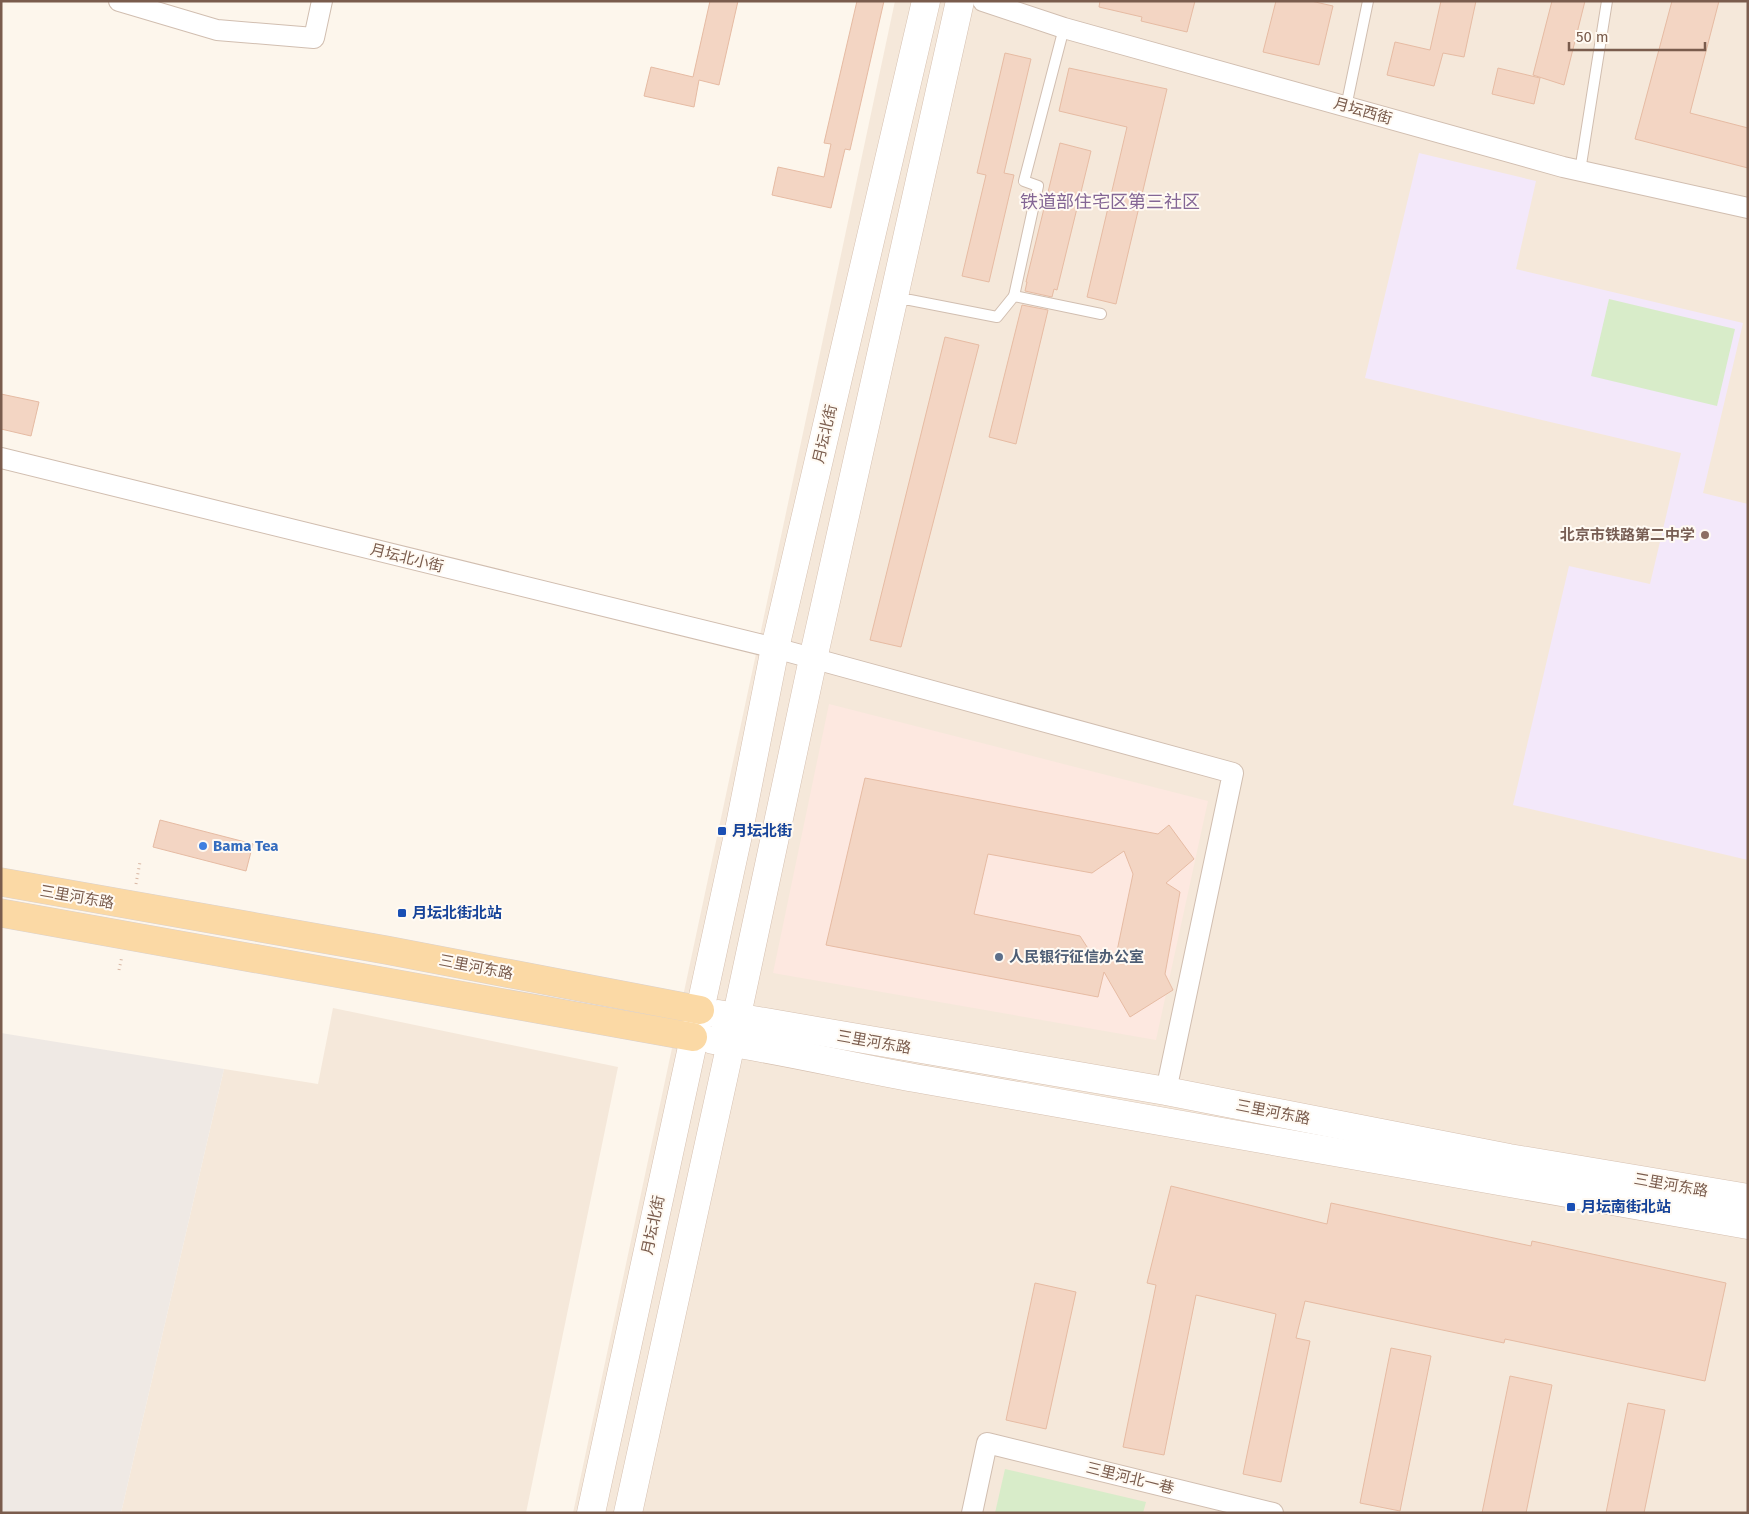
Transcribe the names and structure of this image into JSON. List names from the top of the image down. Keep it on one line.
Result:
{"streets":{"main road":["月坛北街","三里河东路"],"street":["月坛西街","月坛北小街","三里河北一巷"]},"crossings":[["月坛北街","月坛北小街"],["月坛北街","三里河东路"],["月坛北小街","三里河东路"]],"districts":["铁道部住宅区第三社区"],"places":{"other":["北京市铁路第二中学","Bama Tea","人民银行征信办公室"],"transit":["月坛北街","月坛北街北站","月坛南街北站"]},"scale_bar":"50 m"}
